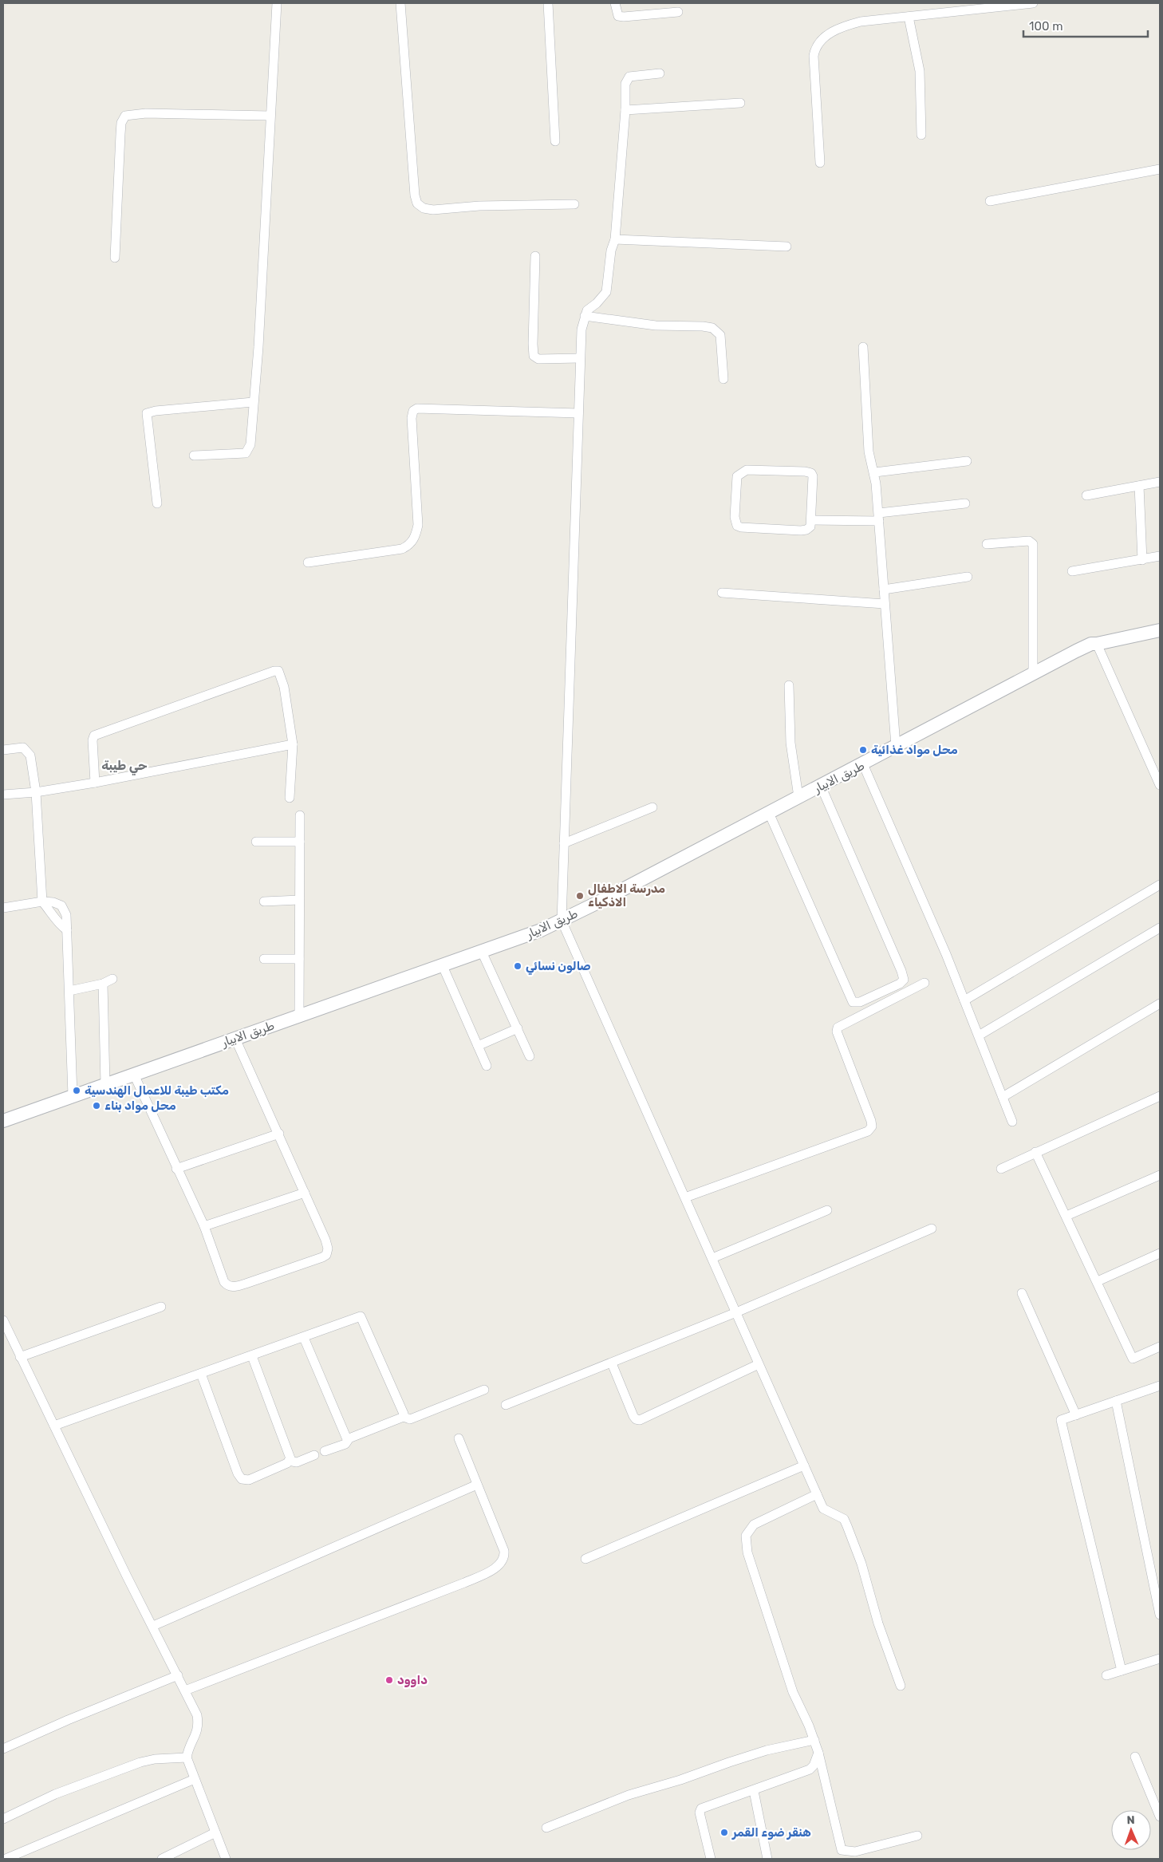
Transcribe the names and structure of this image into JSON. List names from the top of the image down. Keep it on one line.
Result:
{"streets":{"main road":["طريق الابيار"]},"districts":["حي طيبة"],"places":["محل مواد غذائية","مدرسة الاطفال الاذكياء","صالون نسائي","مكتب طيبة للاعمال الهندسية","محل مواد بناء","داوود","هنقر ضوء القمر"],"scale_bar":"100 m","north":"top"}
